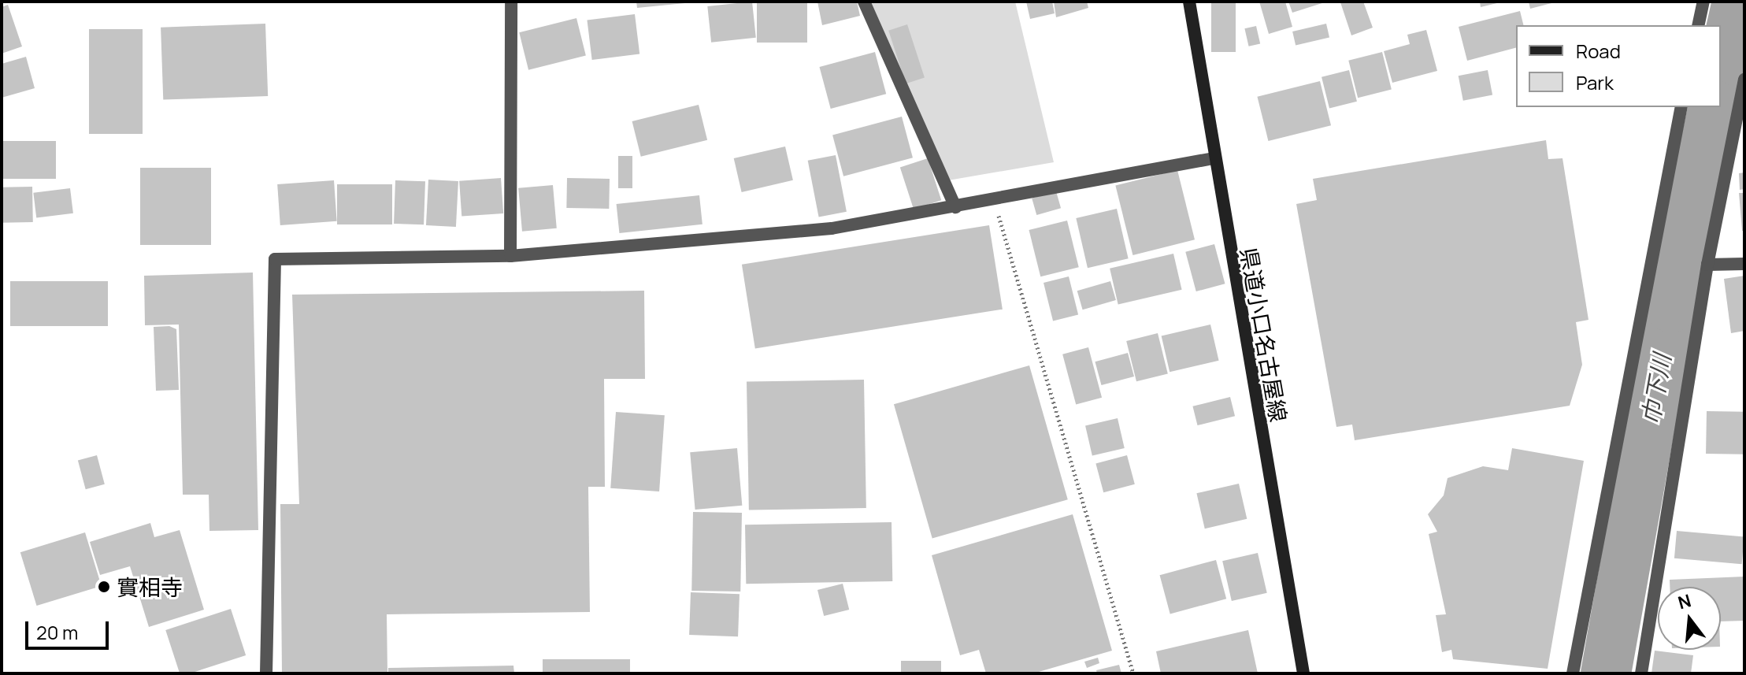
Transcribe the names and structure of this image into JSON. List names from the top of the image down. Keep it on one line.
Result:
{"streets":{"main road":["県道小口名古屋線"]},"water":["巾下川"],"places":["實相寺"],"legend":["Road","Park"],"scale_bar":"20 m","north":"top"}
